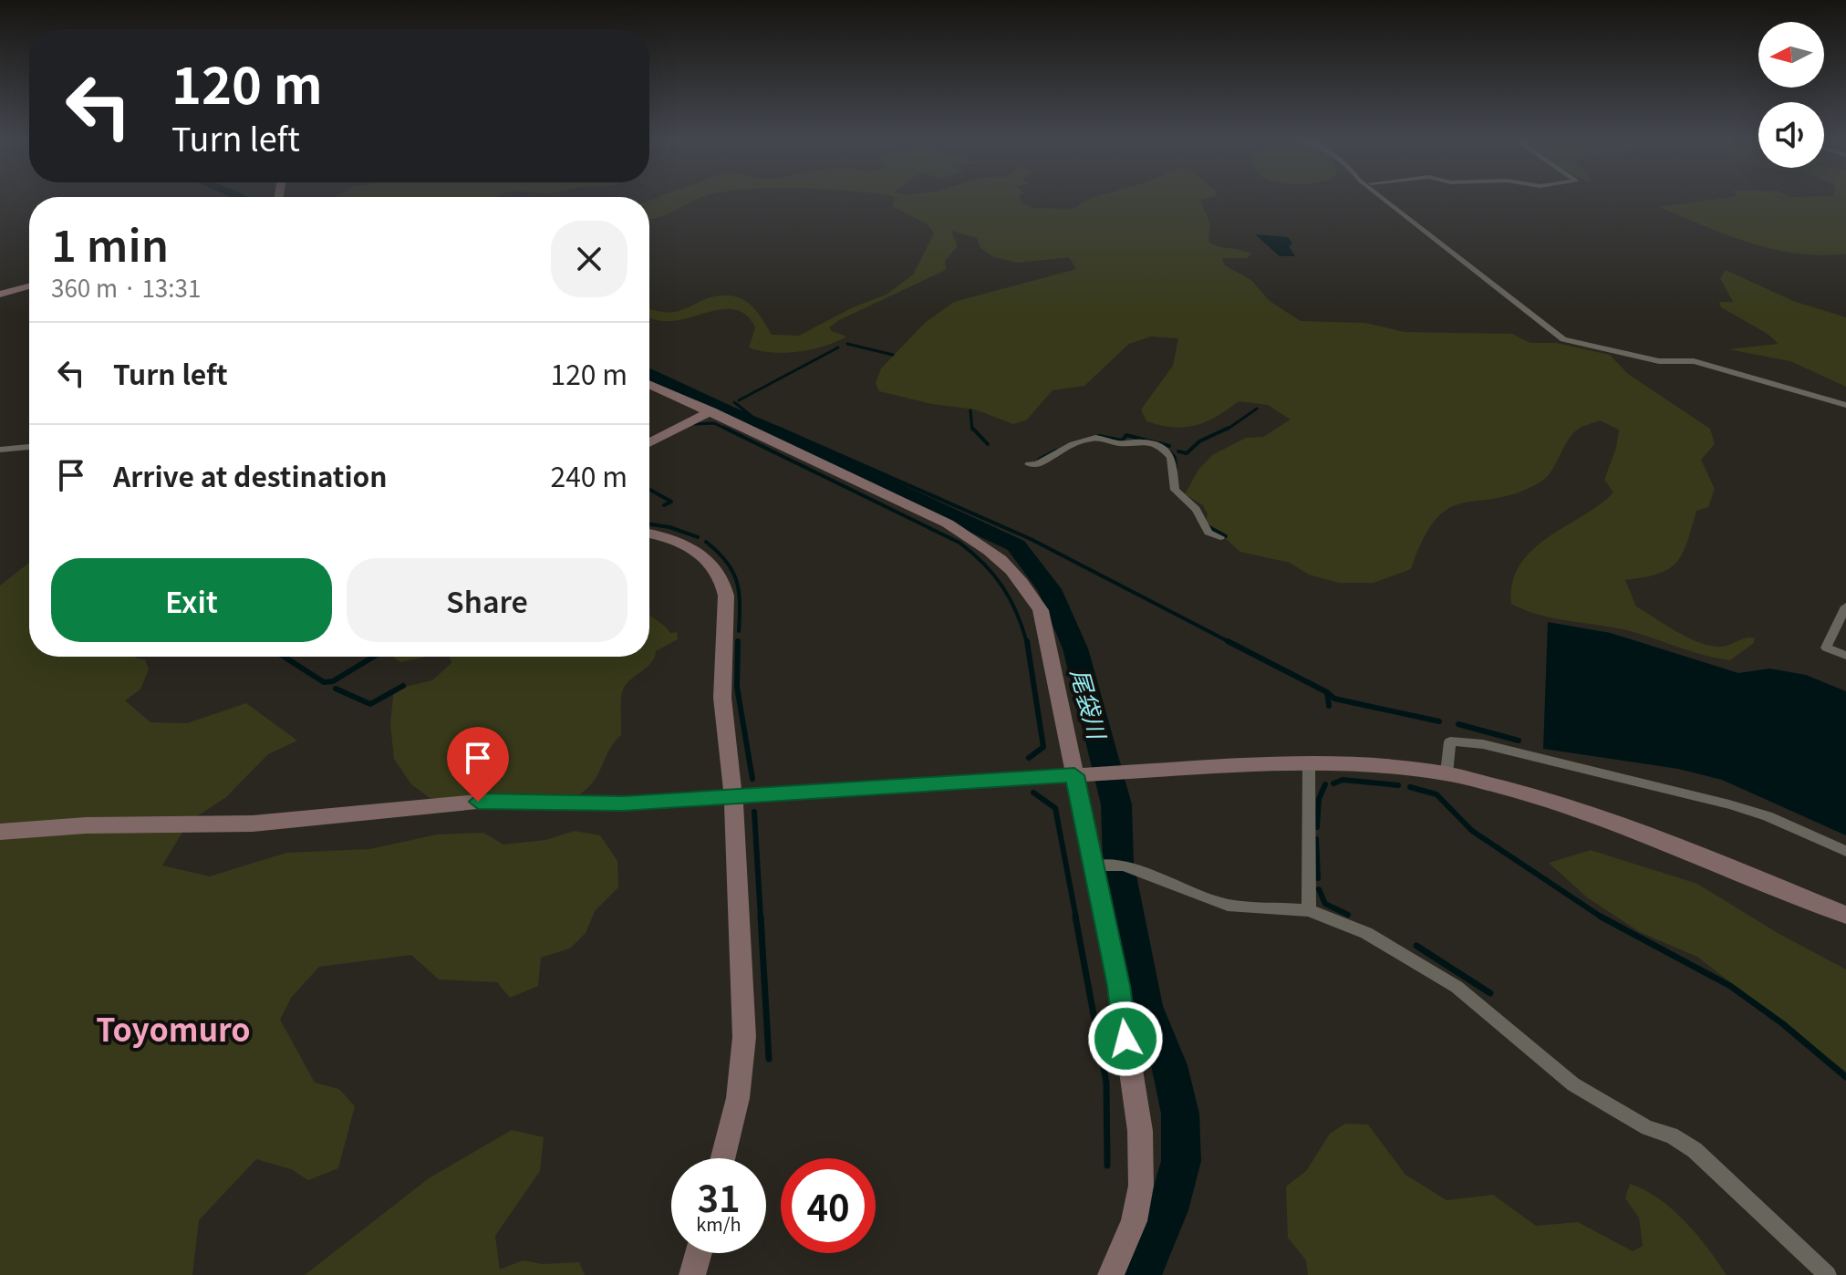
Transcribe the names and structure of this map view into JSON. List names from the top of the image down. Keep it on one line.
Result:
{"districts":["Toyomuro"],"water":["尾袋川"],"north":"left","page":{"turn":["120 m","Turn left"],"heading":["1 min","360 m · 13:31"],"list":[{"name":"Turn left","value":"120 m"},{"name":"Arrive at destination","value":"240 m"}],"buttons":["Exit","Share"],"speed":"31 km/h","limit":"40"}}
